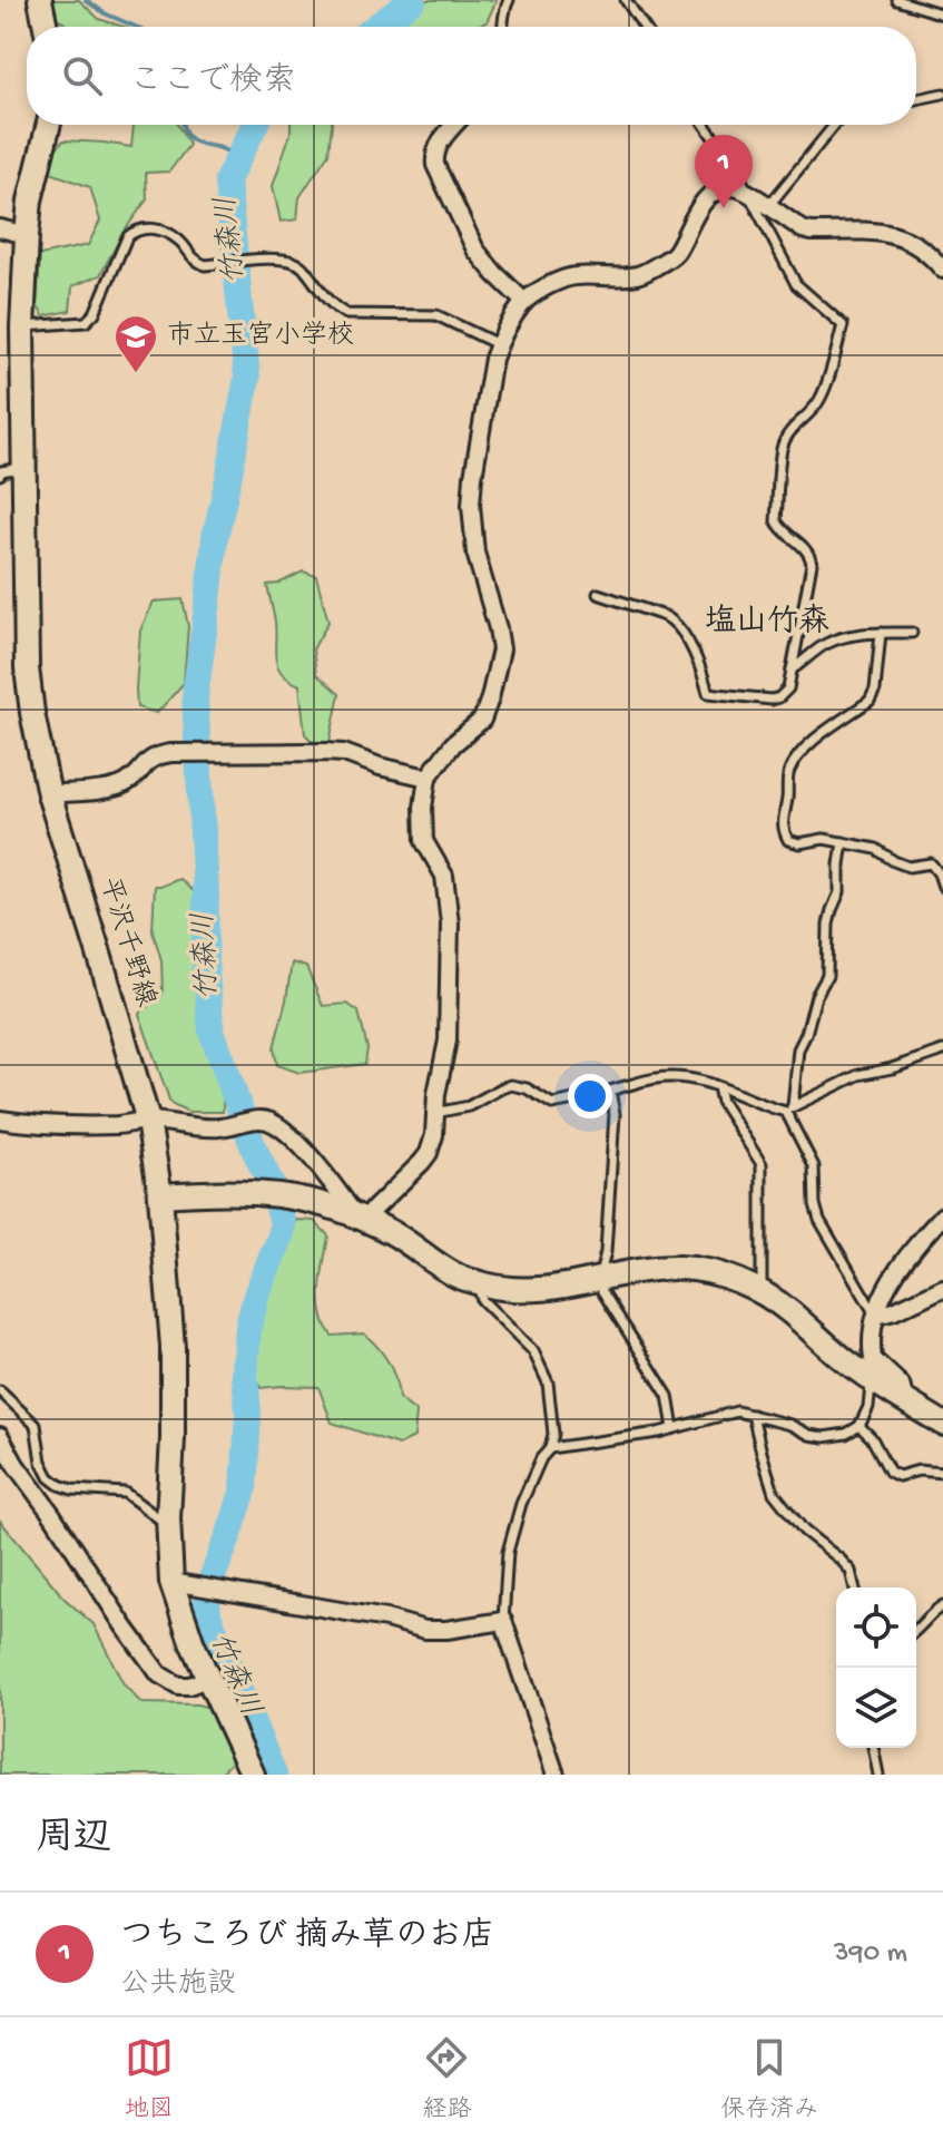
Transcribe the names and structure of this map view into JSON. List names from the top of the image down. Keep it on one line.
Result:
{"streets":{"main road":["平沢千野線"]},"districts":["塩山竹森"],"water":["竹森川"],"places":{"school or university":["市立玉宮小学校"]},"page":{"search":"ここで検索","pins":"1","heading":"周辺","list":[{"mark":"1","name":"つちころび 摘み草のお店","note":"公共施設","value":"390 m"}],"nav":["地図","経路","保存済み"]}}
